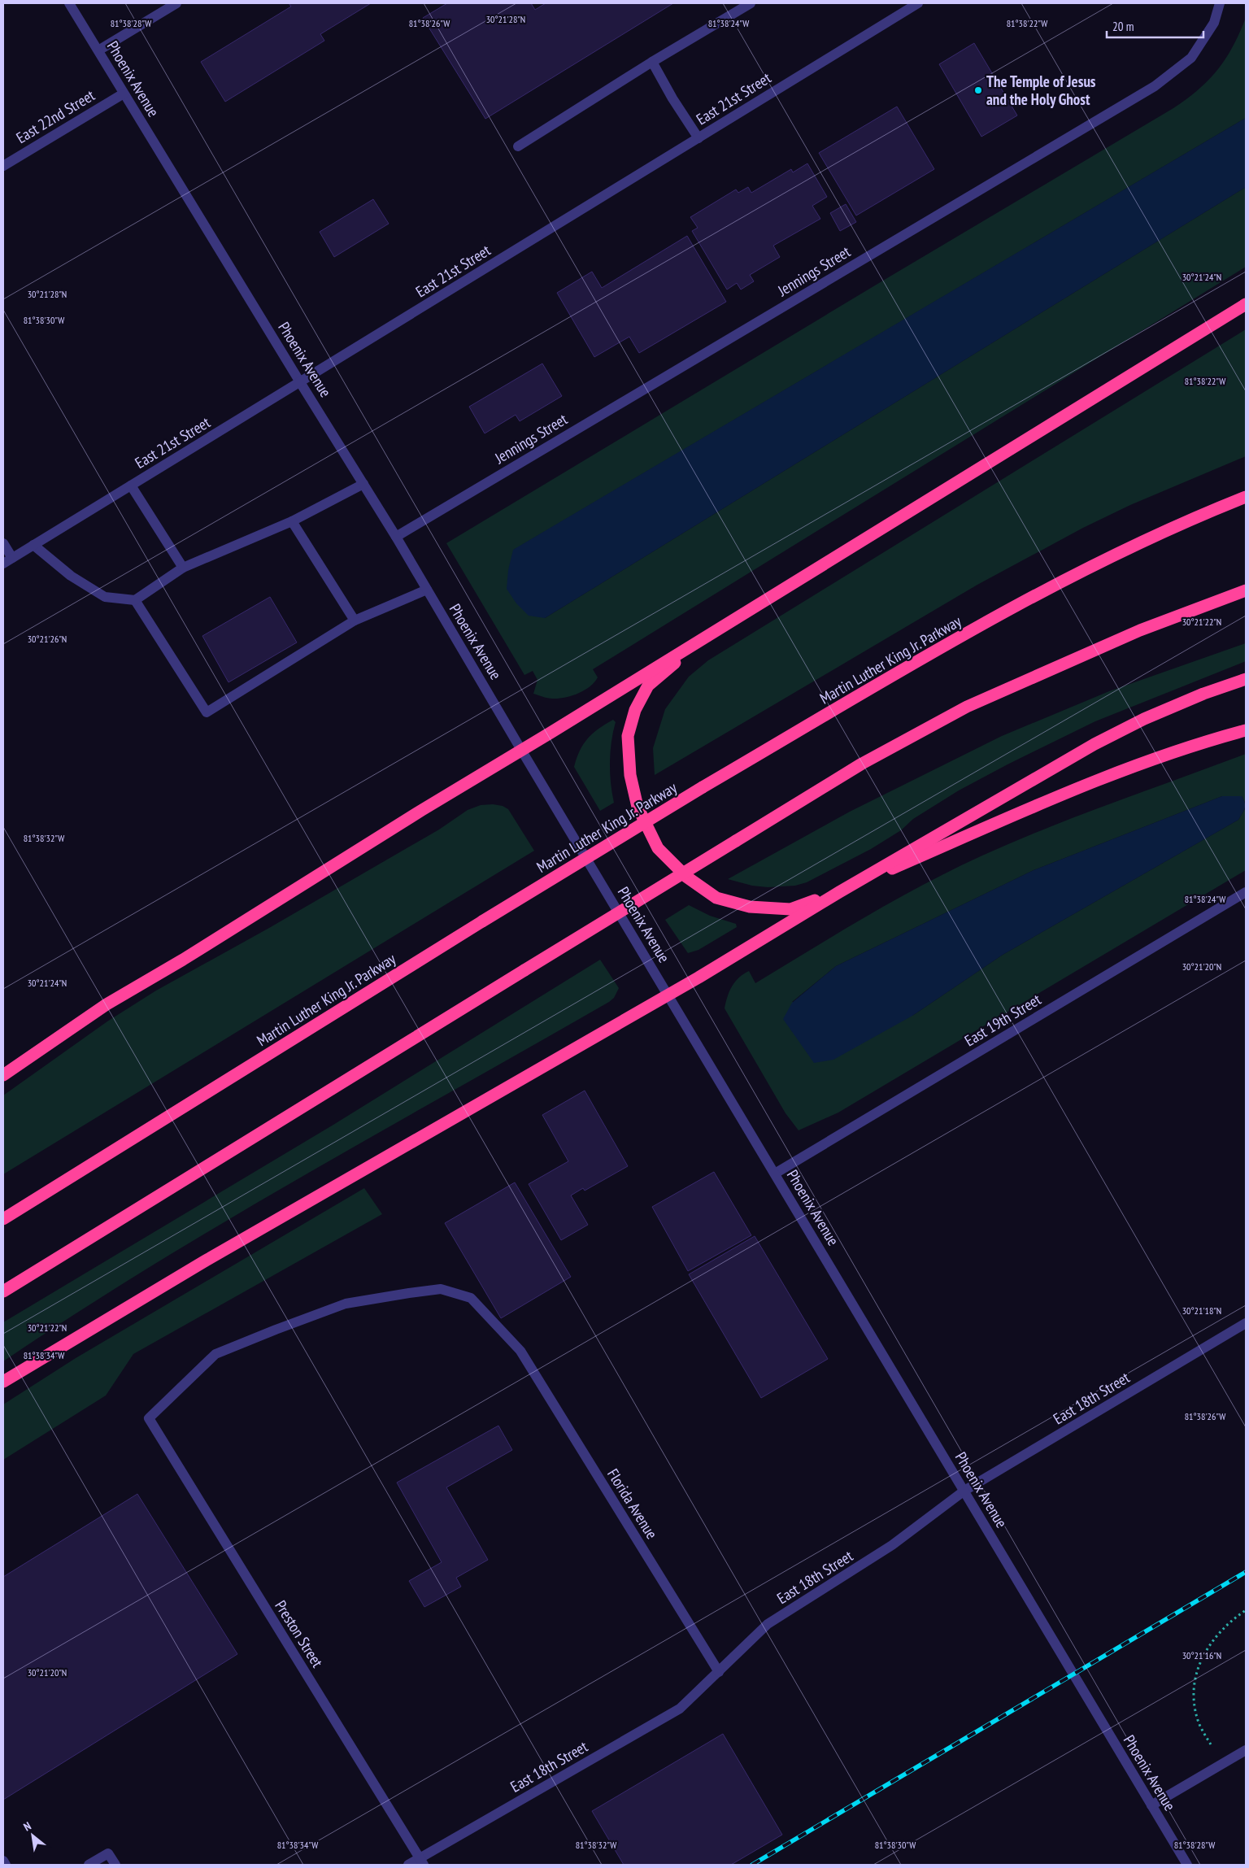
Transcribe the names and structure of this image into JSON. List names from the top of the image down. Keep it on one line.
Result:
{"streets":{"highway":["Martin Luther King Jr. Parkway"],"street":["Phoenix Avenue","East 21st Street","East 22nd Street","Jennings Street","East 19th Street","East 18th Street","Florida Avenue","Preston Street"]},"crossings":[["Phoenix Avenue","East 21st Street"],["Phoenix Avenue","East 22nd Street"],["Phoenix Avenue","Jennings Street"],["Phoenix Avenue","East 19th Street"],["Phoenix Avenue","East 18th Street"],["East 18th Street","Florida Avenue"],["East 18th Street","Preston Street"],["Florida Avenue","Preston Street"]],"places":["The Temple of Jesus and the Holy Ghost"],"scale_bar":"20 m","north":"top left","coordinates":["30°21'28\"N","81°38'28\"W","81°38'26\"W","81°38'24\"W","81°38'22\"W","30°21'24\"N","81°38'30\"W","30°21'22\"N","30°21'26\"N","81°38'32\"W","30°21'20\"N","30°21'18\"N","81°38'34\"W","30°21'16\"N"]}
